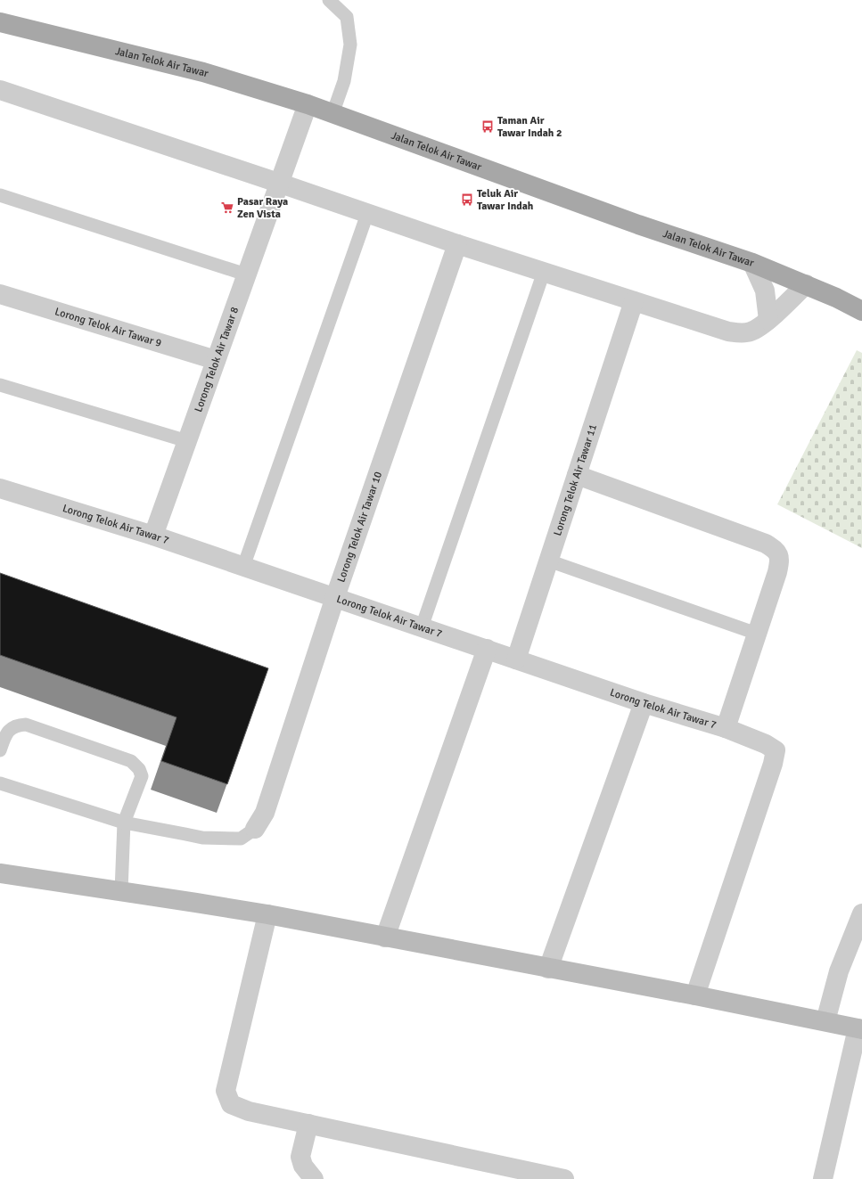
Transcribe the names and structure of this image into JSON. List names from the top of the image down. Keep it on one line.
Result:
{"streets":{"main road":["Jalan Telok Air Tawar"],"street":["Lorong Telok Air Tawar 9","Lorong Telok Air Tawar 8","Lorong Telok Air Tawar 11","Lorong Telok Air Tawar 7","Lorong Telok Air Tawar 10"]},"crossings":[["Jalan Telok Air Tawar","Lorong Telok Air Tawar 8"],["Lorong Telok Air Tawar 9","Lorong Telok Air Tawar 8"],["Lorong Telok Air Tawar 8","Lorong Telok Air Tawar 7"],["Lorong Telok Air Tawar 11","Lorong Telok Air Tawar 7"],["Lorong Telok Air Tawar 7","Lorong Telok Air Tawar 10"]],"places":{"bus stop":["Taman Air Tawar Indah 2","Teluk Air Tawar Indah"],"supermarket":["Pasar Raya Zen Vista"]}}
